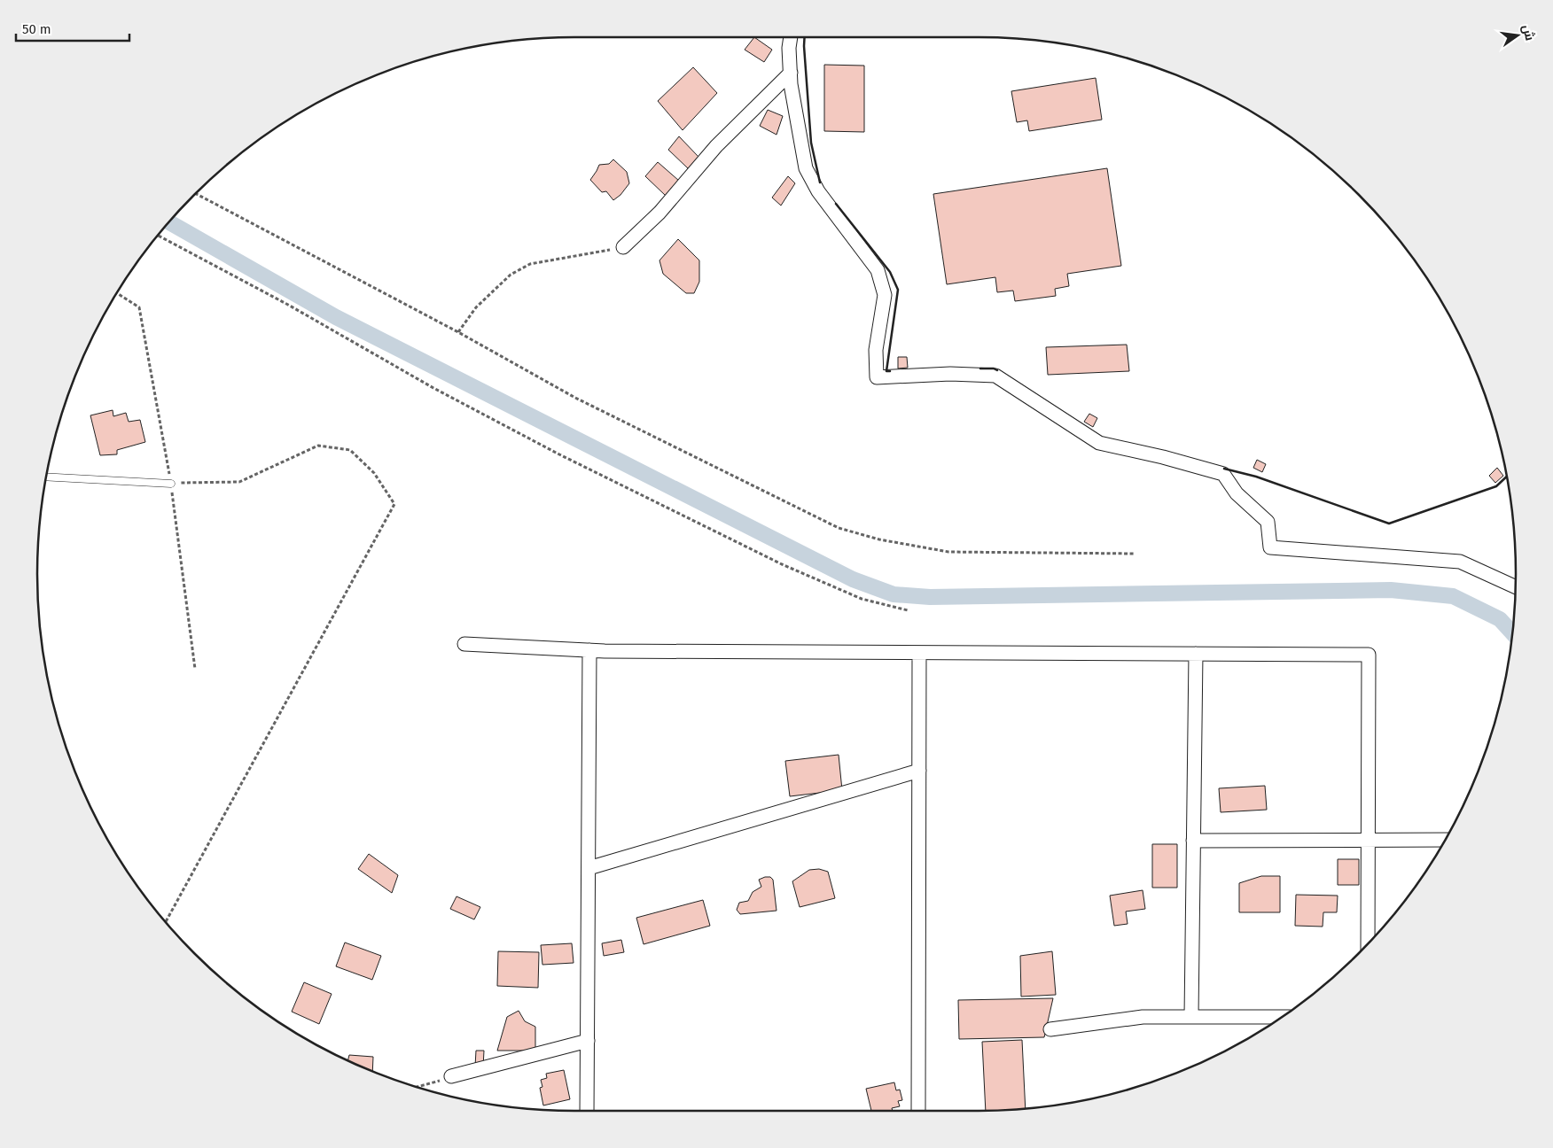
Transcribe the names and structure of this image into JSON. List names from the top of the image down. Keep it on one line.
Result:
{"scale_bar":"50 m","north":"right"}
